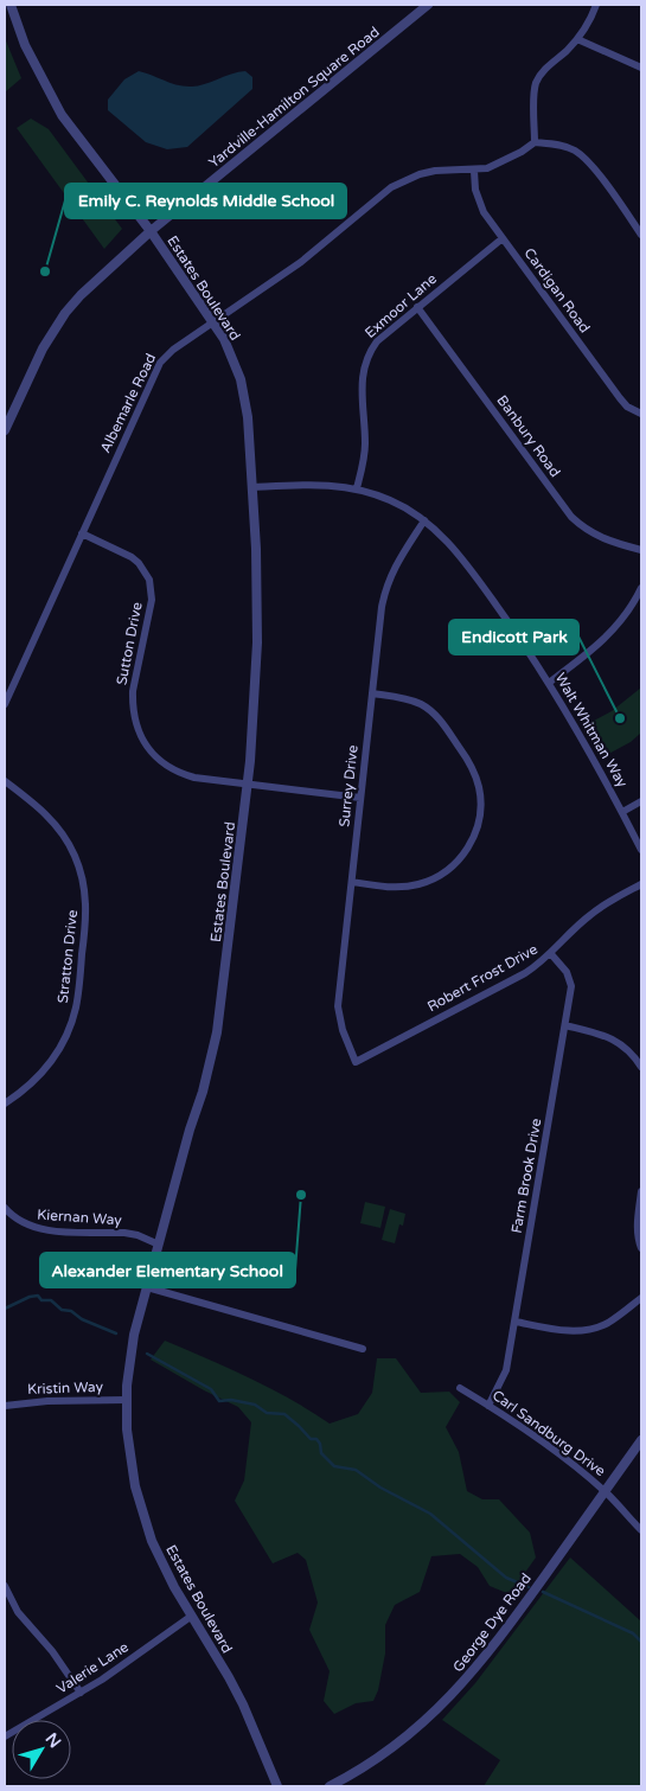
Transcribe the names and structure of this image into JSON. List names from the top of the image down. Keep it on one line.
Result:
{"streets":{"street":["Yardville-Hamilton Square Road","Estates Boulevard","Cardigan Road","Exmoor Lane","Albemarle Road","Banbury Road","Sutton Drive","Walt Whitman Way","Surrey Drive","Stratton Drive","Robert Frost Drive","Farm Brook Drive","Kiernan Way","Kristin Way","Carl Sandburg Drive","George Dye Road","Valerie Lane"]},"crossings":[["Yardville-Hamilton Square Road","Estates Boulevard"],["Estates Boulevard","Albemarle Road"],["Estates Boulevard","Sutton Drive"],["Estates Boulevard","Walt Whitman Way"],["Estates Boulevard","Kiernan Way"],["Estates Boulevard","Kristin Way"],["Estates Boulevard","Valerie Lane"],["Cardigan Road","Exmoor Lane"],["Cardigan Road","Albemarle Road"],["Exmoor Lane","Banbury Road"],["Exmoor Lane","Walt Whitman Way"],["Albemarle Road","Sutton Drive"],["Sutton Drive","Surrey Drive"],["Walt Whitman Way","Surrey Drive"],["Surrey Drive","Robert Frost Drive"],["Robert Frost Drive","Farm Brook Drive"],["Farm Brook Drive","Carl Sandburg Drive"],["Carl Sandburg Drive","George Dye Road"]],"places":["Emily C. Reynolds Middle School","Endicott Park","Alexander Elementary School"],"north":"top right"}
